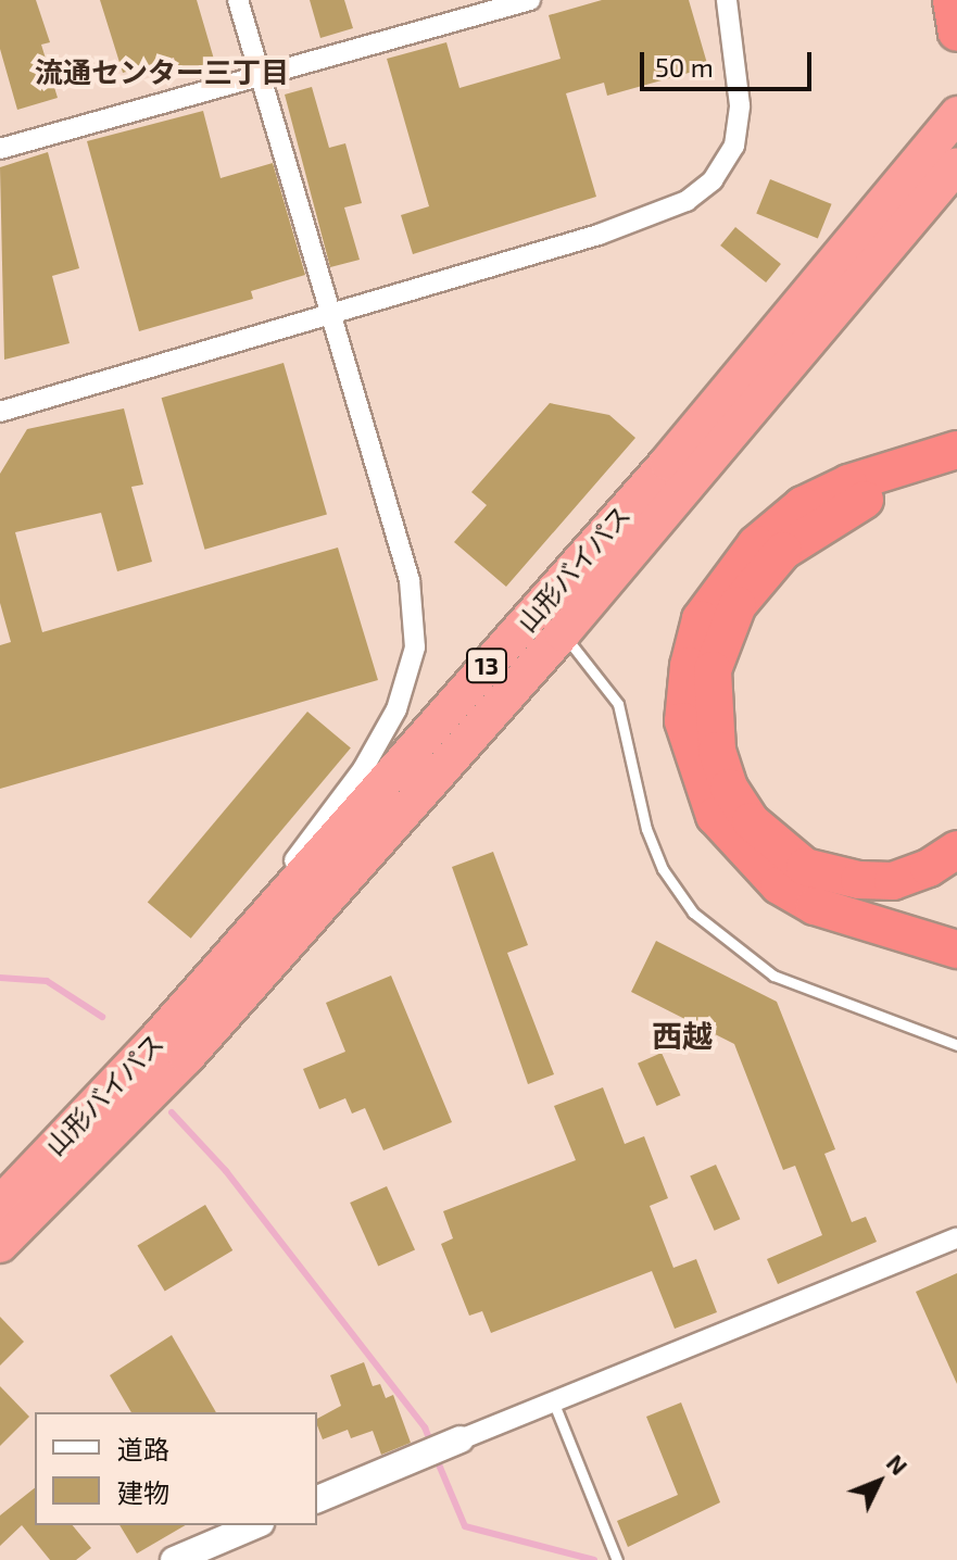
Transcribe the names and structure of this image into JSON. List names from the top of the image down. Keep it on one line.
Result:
{"streets":{"highway":["山形バイパス","13"]},"districts":["流通センター三丁目","西越"],"legend":["道路","建物"],"scale_bar":"50 m","north":"top right"}
